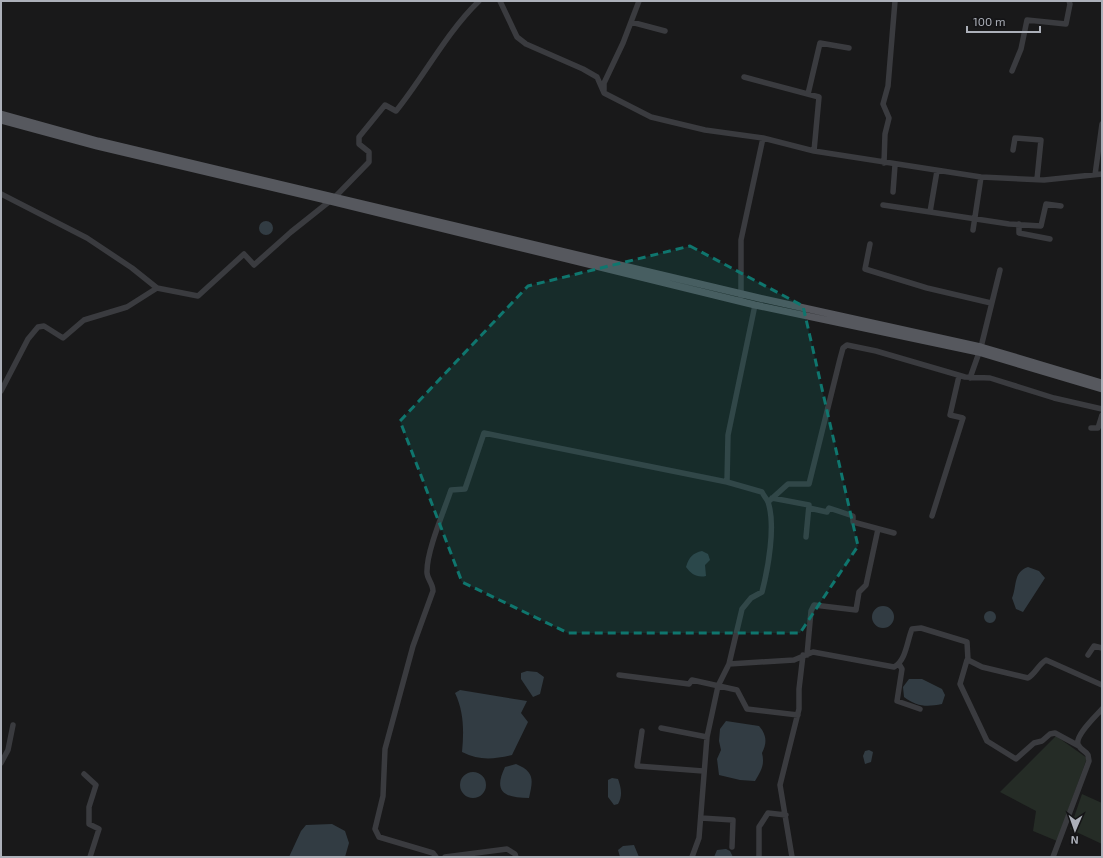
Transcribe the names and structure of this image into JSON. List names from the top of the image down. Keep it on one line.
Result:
{"scale_bar":"100 m","north":"bottom"}
